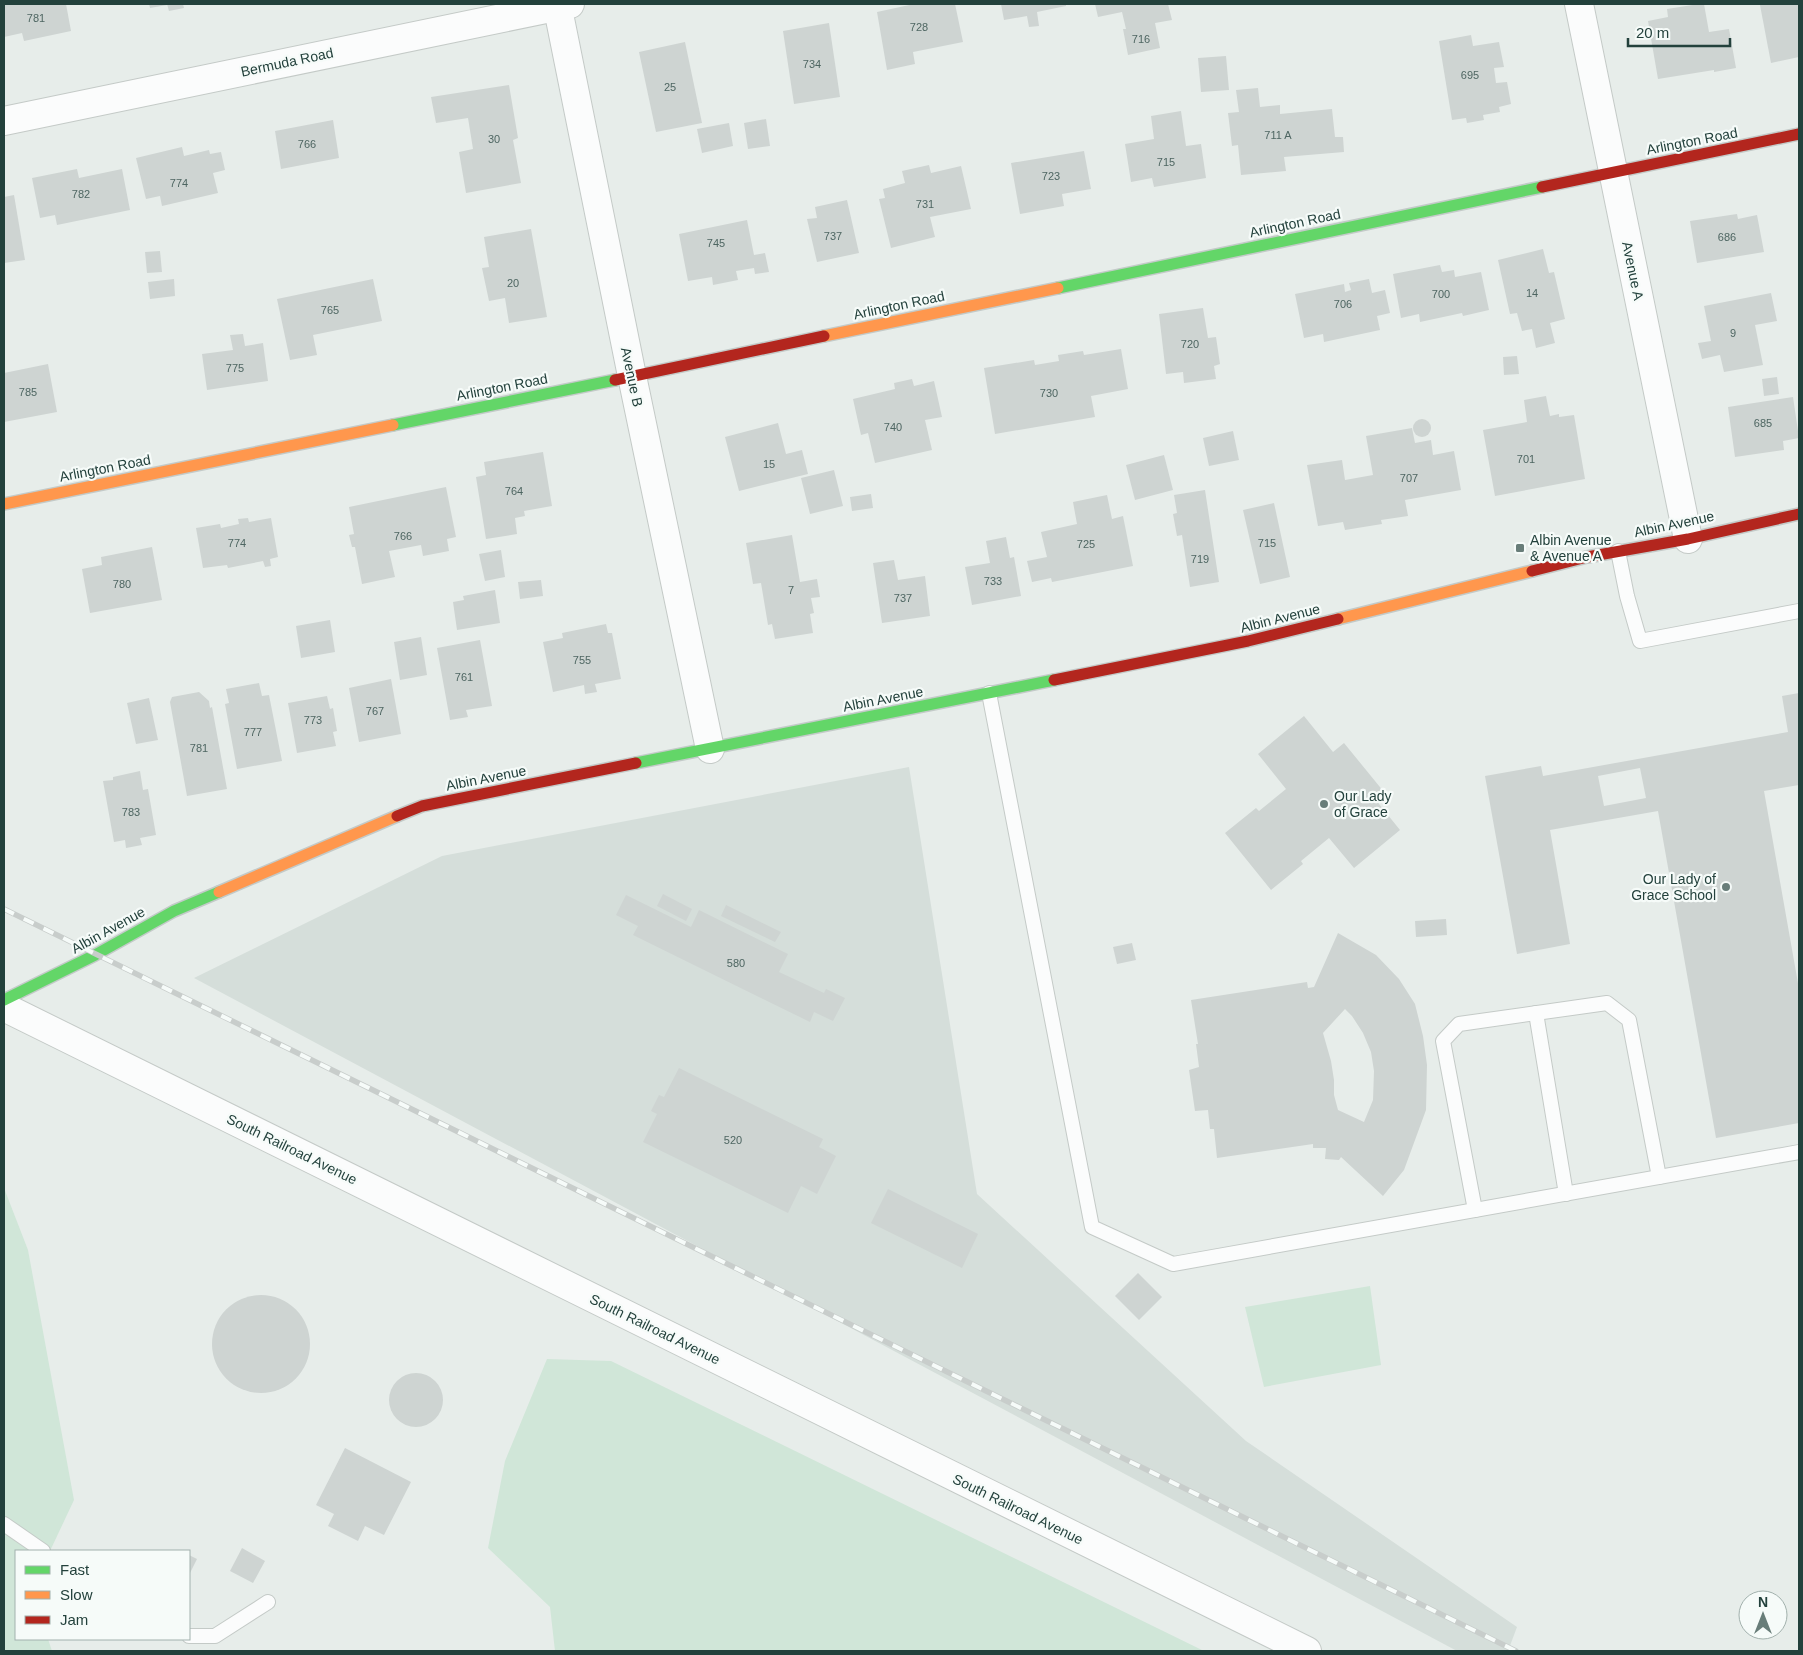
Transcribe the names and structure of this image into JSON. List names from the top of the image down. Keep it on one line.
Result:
{"streets":{"street":["Bermuda Road","Arlington Road","Avenue A","Avenue B","Albin Avenue","South Railroad Avenue"]},"crossings":[["Bermuda Road","Avenue B"],["Arlington Road","Avenue A"],["Arlington Road","Avenue B"],["Avenue A","Albin Avenue"],["Avenue B","Albin Avenue"]],"places":{"transit":["Albin Avenue & Avenue A"],"other":["Our Lady of Grace","Our Lady of Grace School"]},"house_numbers":["781","728","716","734","695","25","711 A","30","766","715","723","774","782","731","737","686","745","20","14","700","706","765","9","720","775","785","730","685","740","701","15","707","764","766","774","715","725","719","733","780","7","737","755","761","767","773","777","781","783","580","520"],"legend":["Fast","Slow","Jam"],"scale_bar":"20 m","north":"top"}
